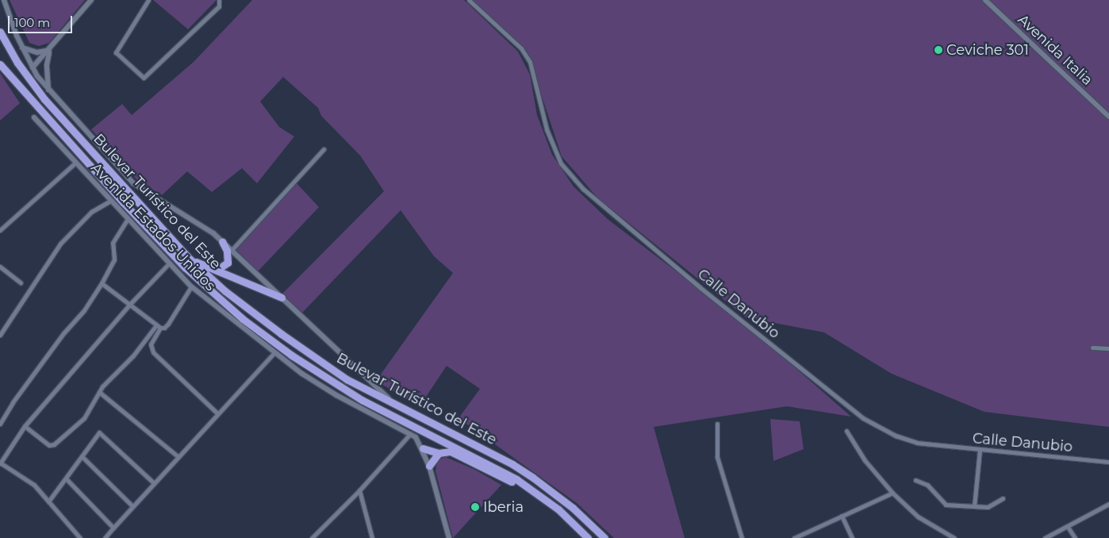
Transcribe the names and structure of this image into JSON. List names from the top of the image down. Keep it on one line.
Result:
{"streets":{"highway":["Bulevar Turístico del Este"],"street":["Avenida Italia","Avenida Estados Unidos","Calle Danubio"]},"crossings":[["Bulevar Turístico del Este","Avenida Estados Unidos"]],"places":["Ceviche 301","Iberia"],"scale_bar":"100 m"}
